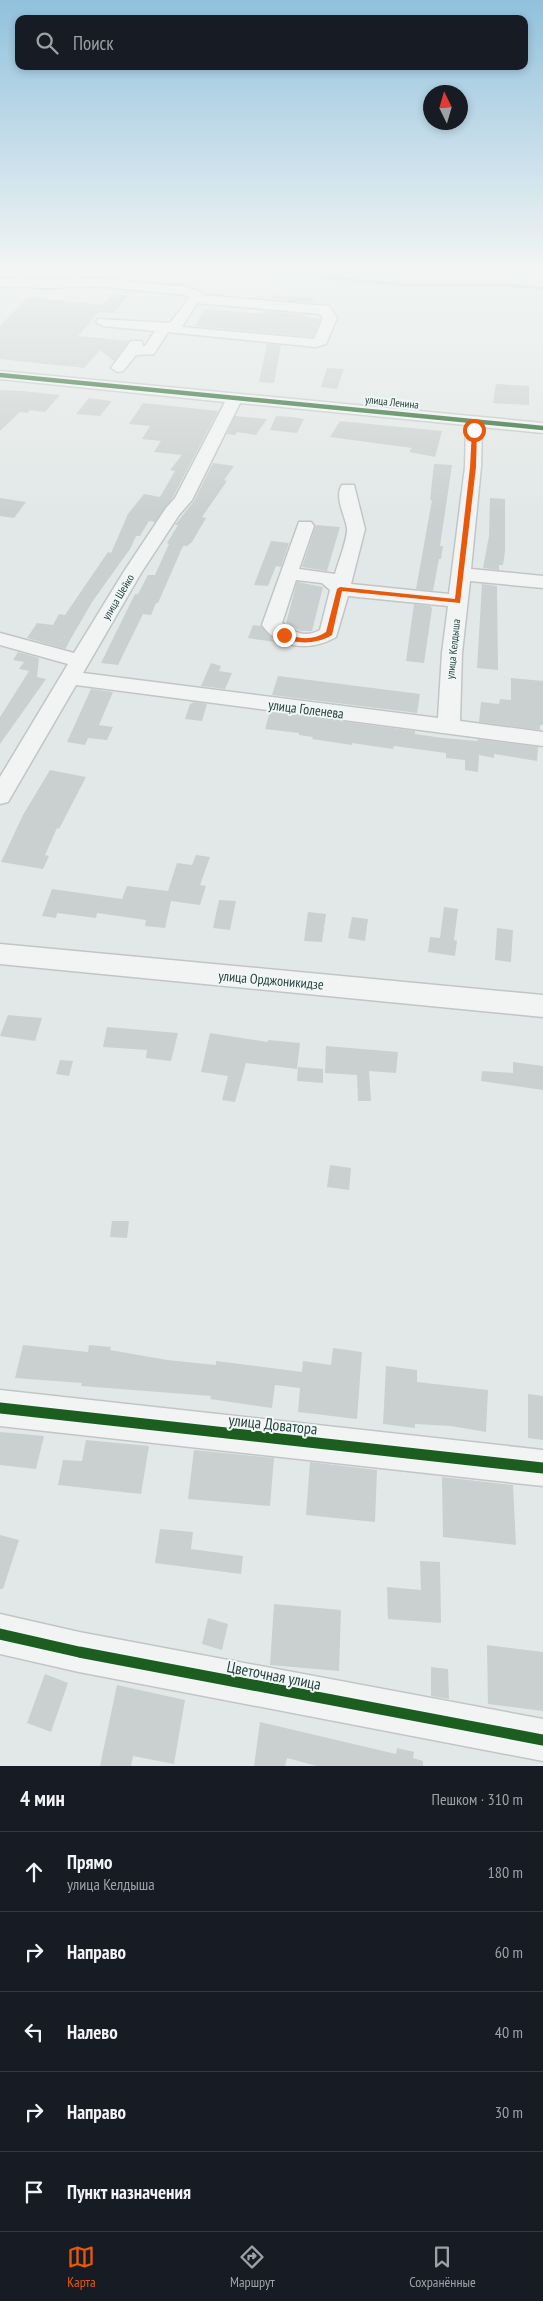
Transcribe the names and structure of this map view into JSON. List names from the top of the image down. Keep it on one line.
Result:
{"streets":{"street":["улица Ленина","улица Шейко","улица Келдыша","улица Голенева","улица Орджоникидзе","улица Доватора","Цветочная улица"]},"crossings":[["улица Ленина","улица Шейко"],["улица Ленина","улица Келдыша"],["улица Шейко","улица Голенева"],["улица Келдыша","улица Голенева"]],"north":"top","page":{"search":"Поиск","heading":["4 мин","Пешком · 310 m"],"list":[["Прямо","улица Келдыша","180 m"],["Направо","60 m"],["Налево","40 m"],["Направо","30 m"],"Пункт назначения"],"nav":["Карта","Маршрут","Сохранённые"]}}
